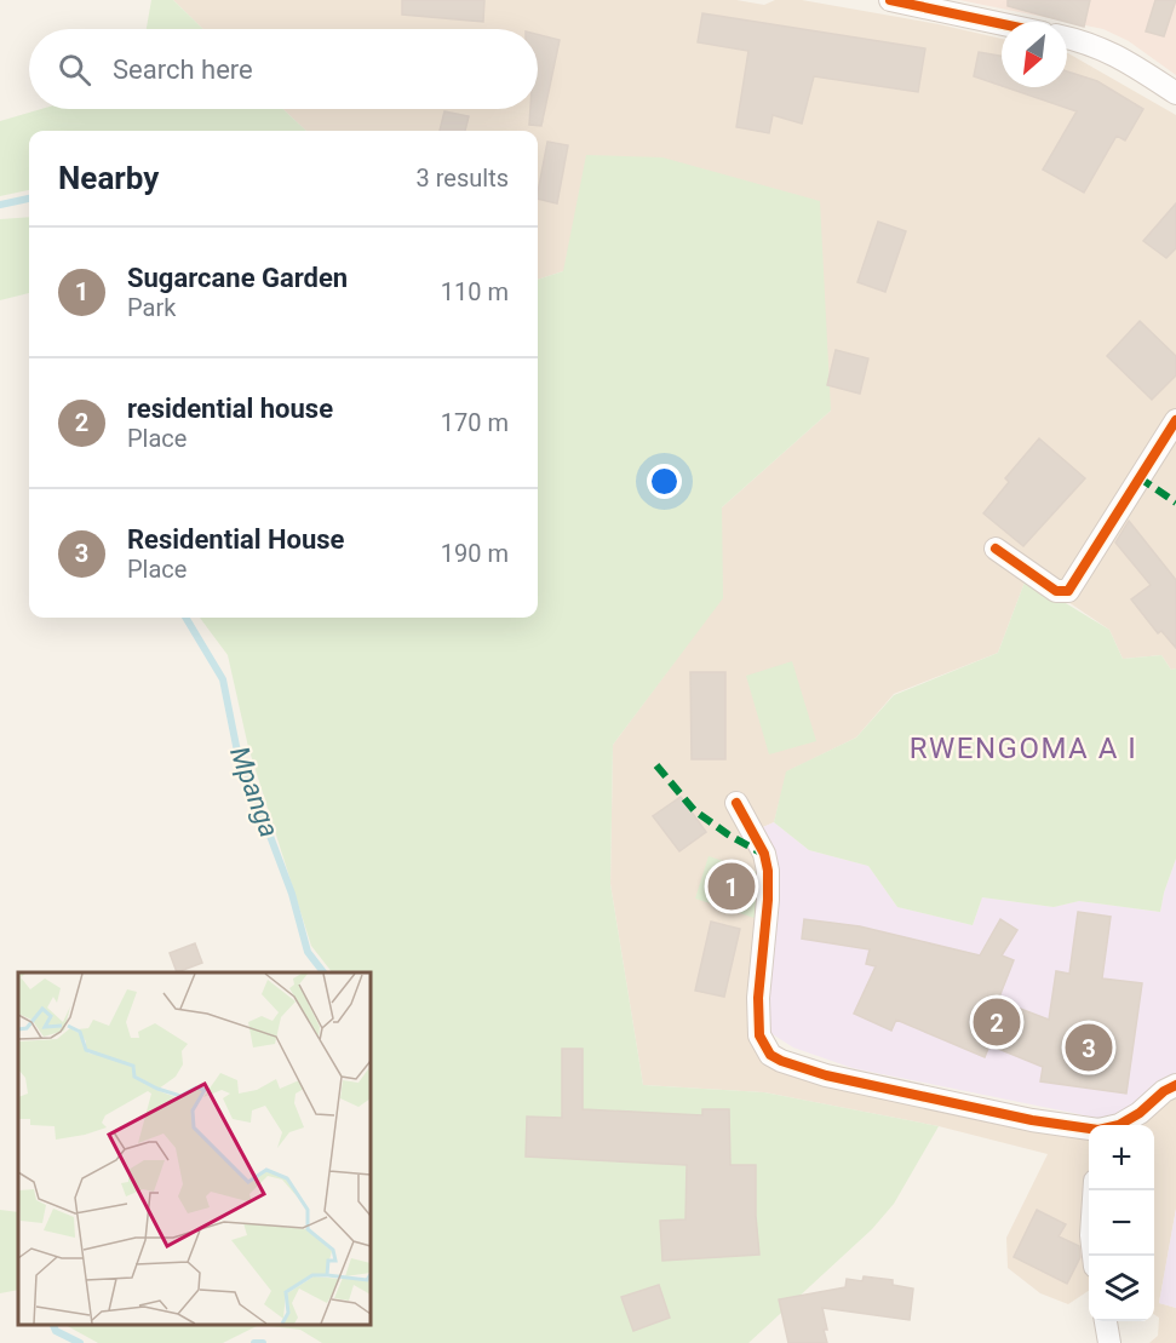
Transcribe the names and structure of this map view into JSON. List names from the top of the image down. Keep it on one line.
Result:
{"districts":["RWENGOMA A I"],"water":["Mpanga"],"north":"bottom left","page":{"search":"Search here","heading":["Nearby","3 results"],"list":[{"mark":"1","name":"Sugarcane Garden","note":"Park","value":"110 m"},{"mark":"2","name":"residential house","note":"Place","value":"170 m"},{"mark":"3","name":"Residential House","note":"Place","value":"190 m"}],"pins":["1","2","3"],"map_buttons":["+","−"]}}
